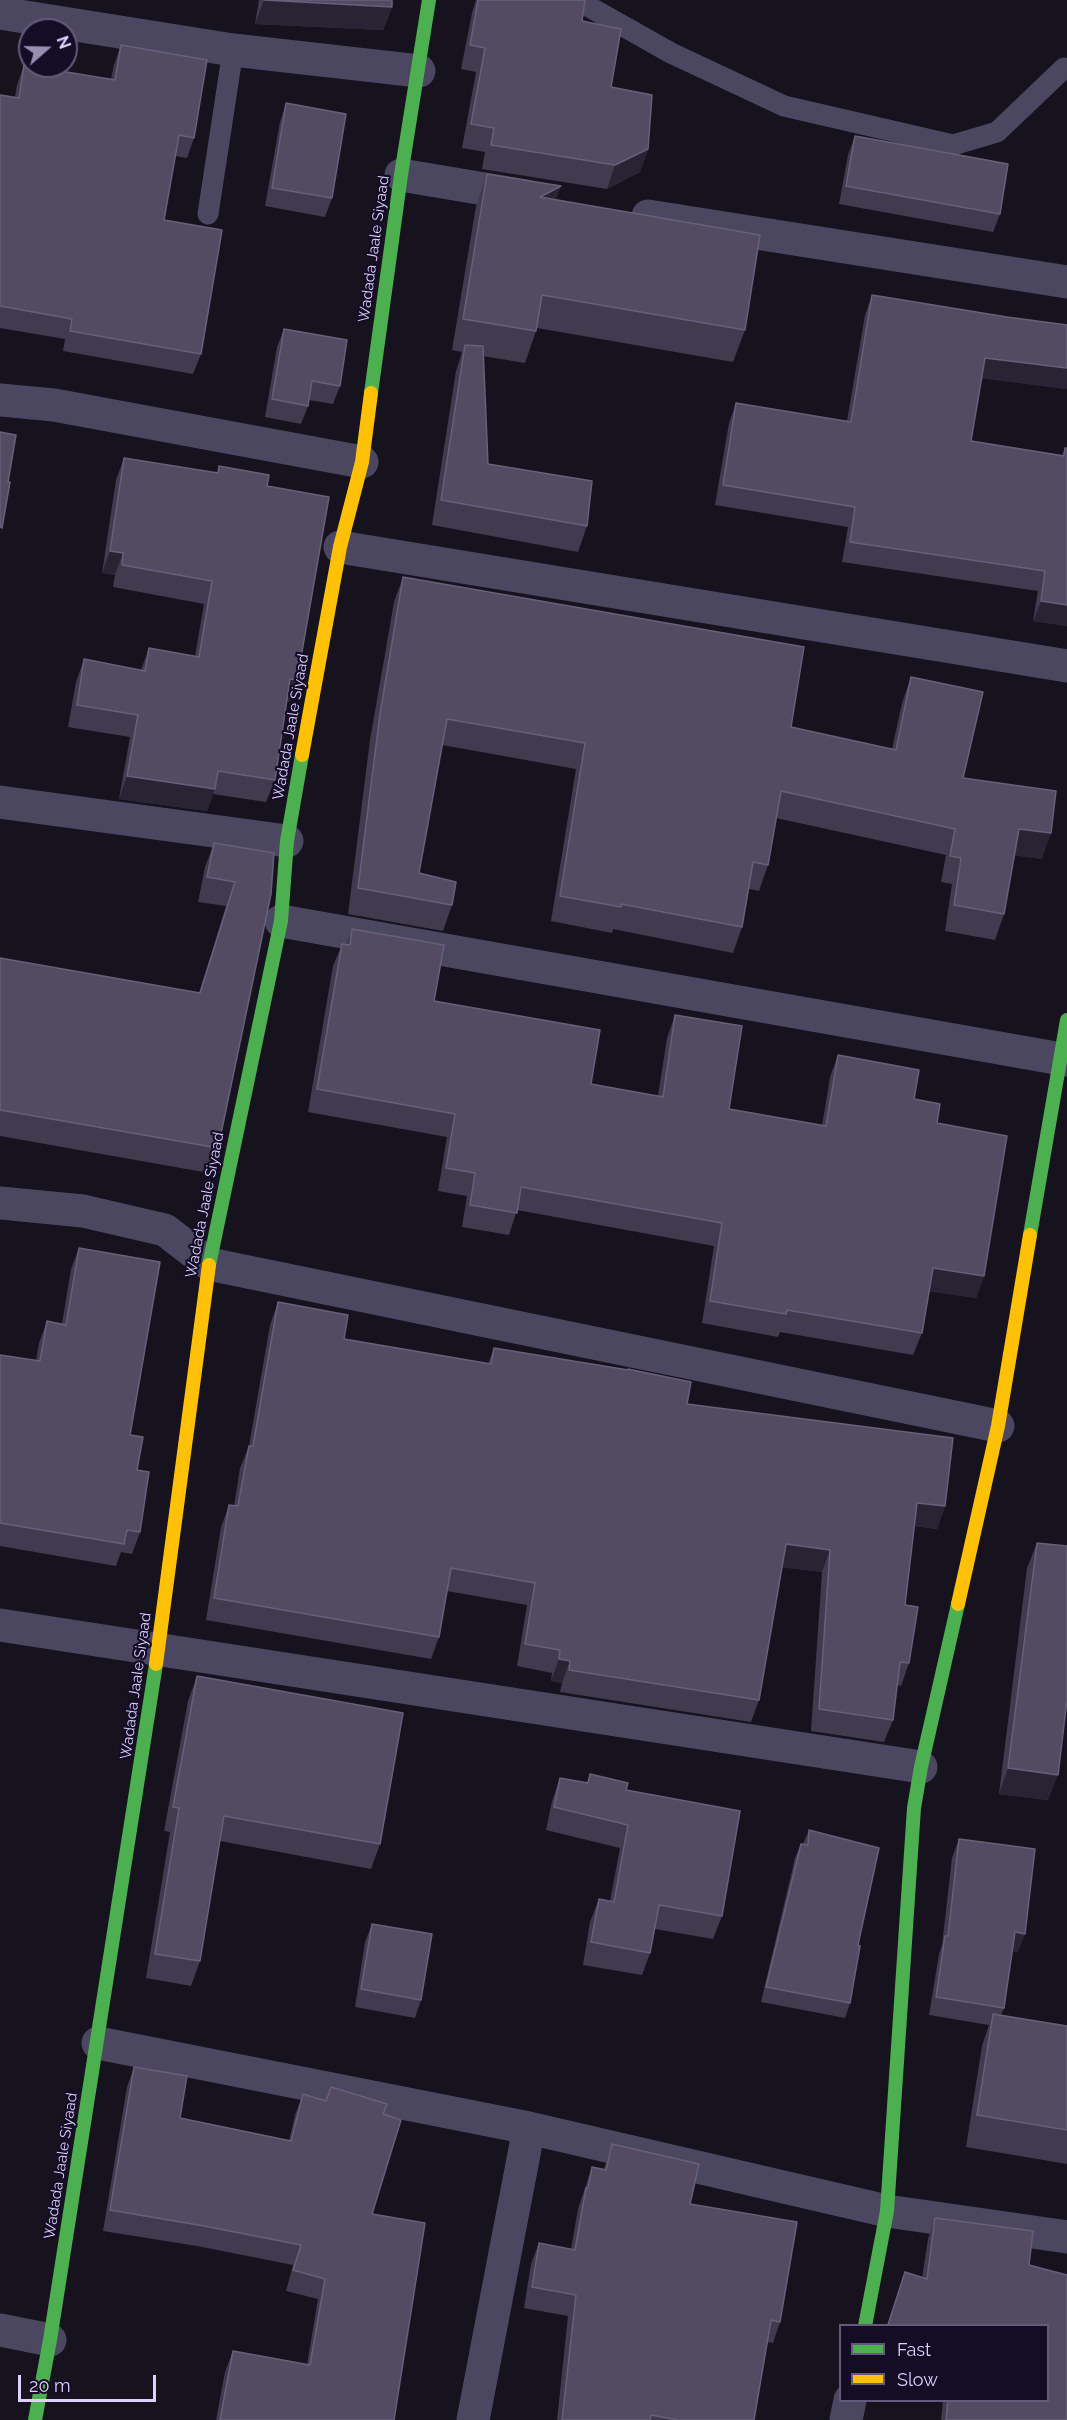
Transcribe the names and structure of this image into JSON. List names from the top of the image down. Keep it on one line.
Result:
{"streets":{"main road":["Wadada Jaale Siyaad"]},"legend":["Fast","Slow"],"scale_bar":"20 m","north":"right"}
